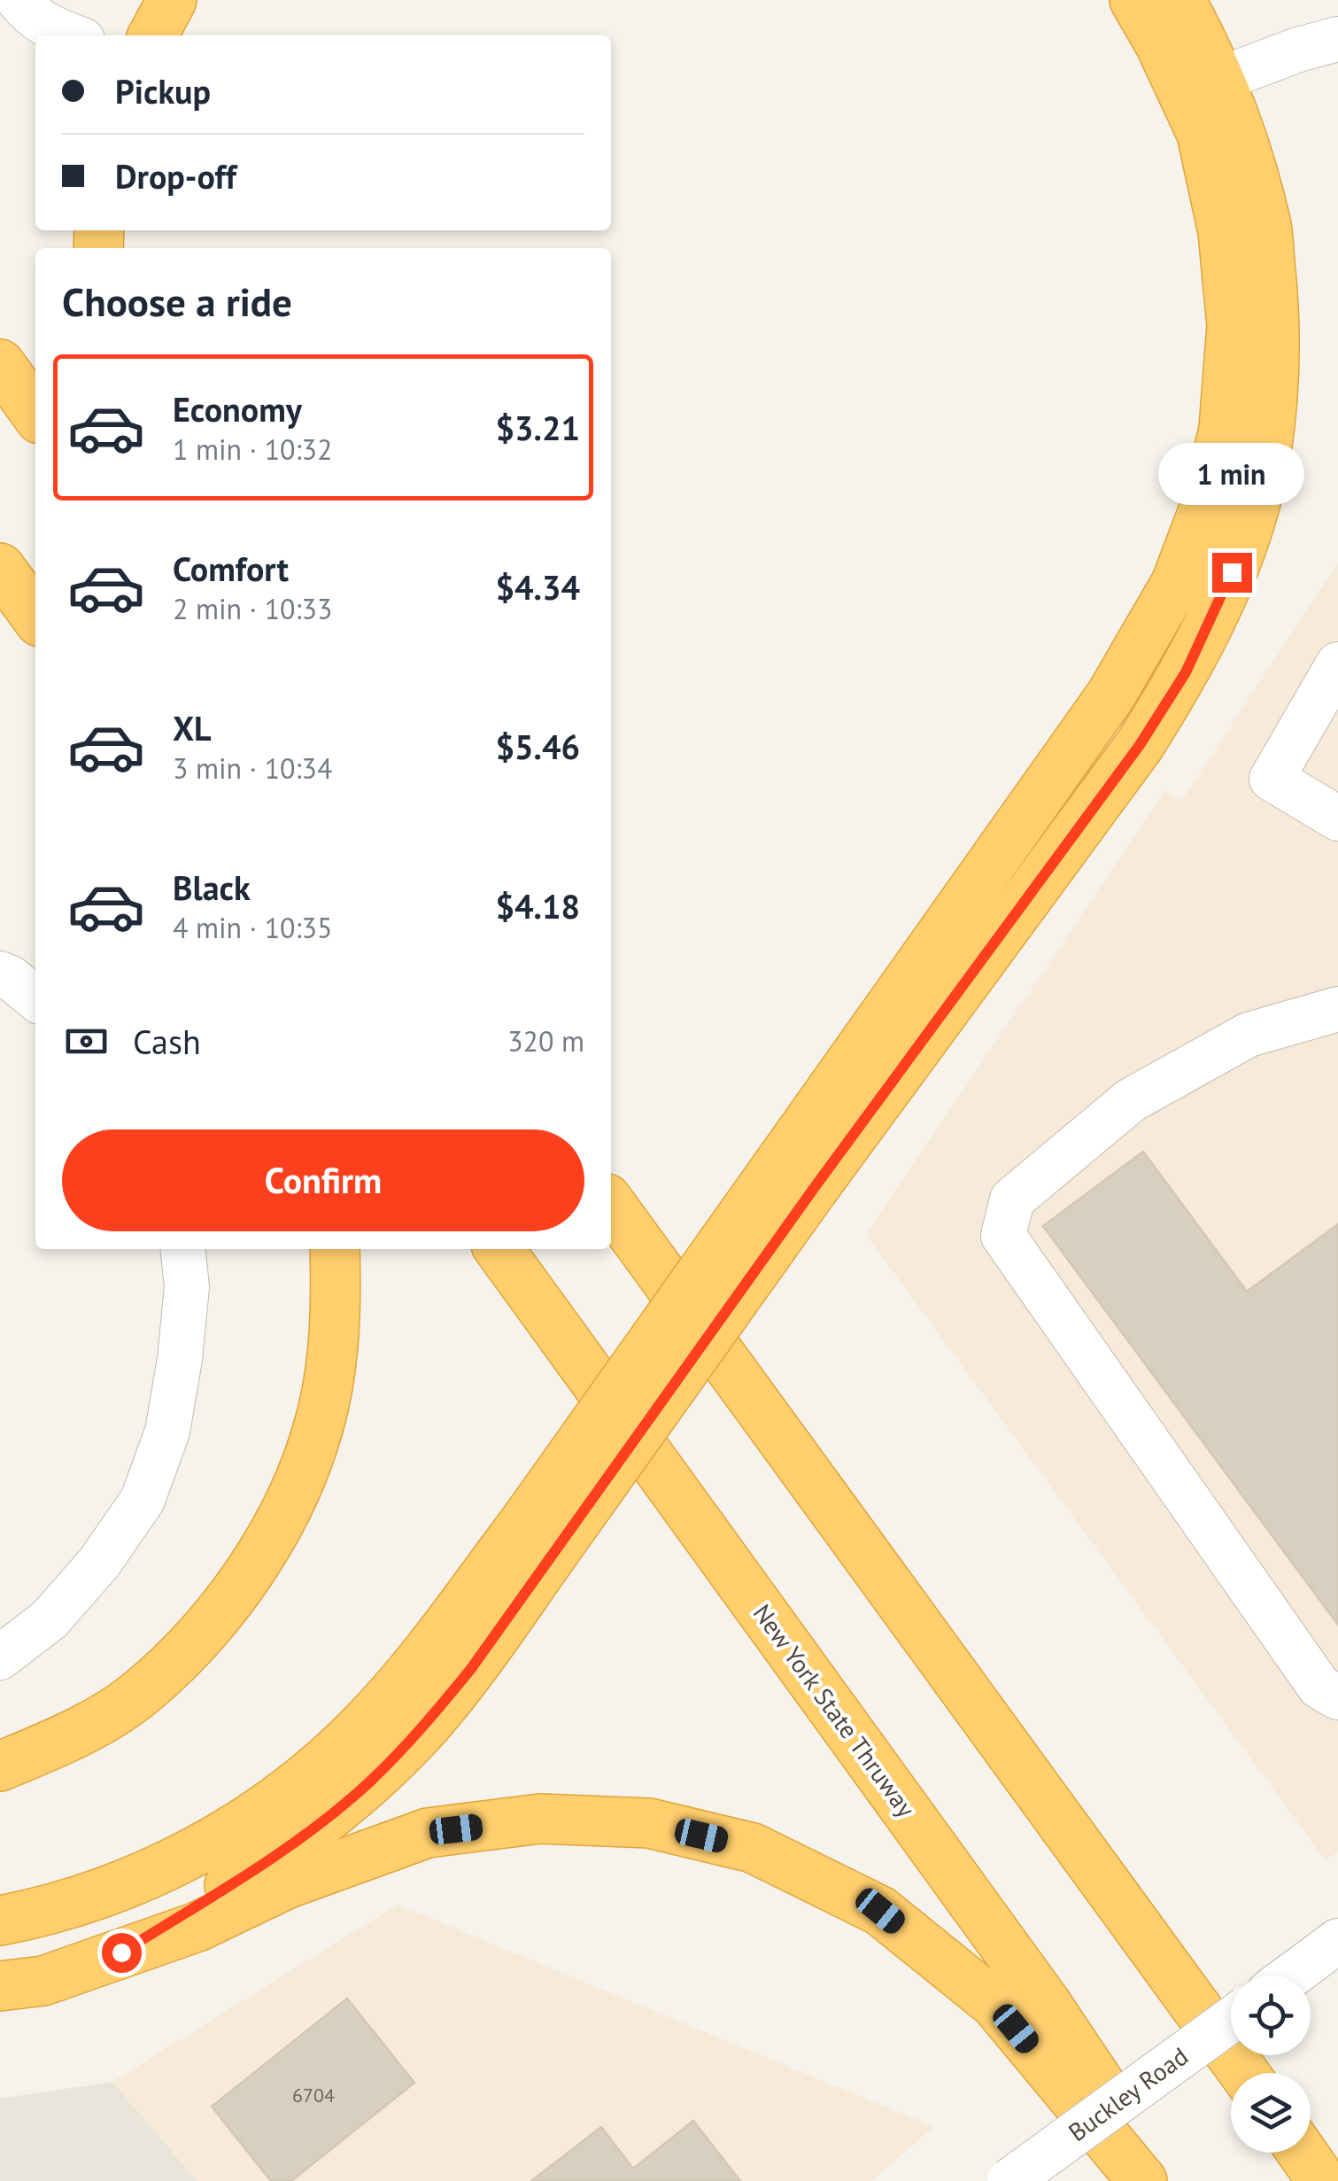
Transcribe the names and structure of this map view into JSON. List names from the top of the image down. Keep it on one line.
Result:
{"streets":{"highway":["New York State Thruway"],"street":["Buckley Road"]},"house_numbers":["6704"],"page":{"banner":["Pickup","Drop-off"],"heading":"Choose a ride","list":[{"name":"Economy","note":"1 min · 10:32","value":"$3.21"},{"name":"Comfort","note":"2 min · 10:33","value":"$4.34"},{"name":"XL","note":"3 min · 10:34","value":"$5.46"},{"name":"Black","note":"4 min · 10:35","value":"$4.18"}],"bubble":"1 min","pay":["Cash","320 m"],"buttons":"Confirm"}}
